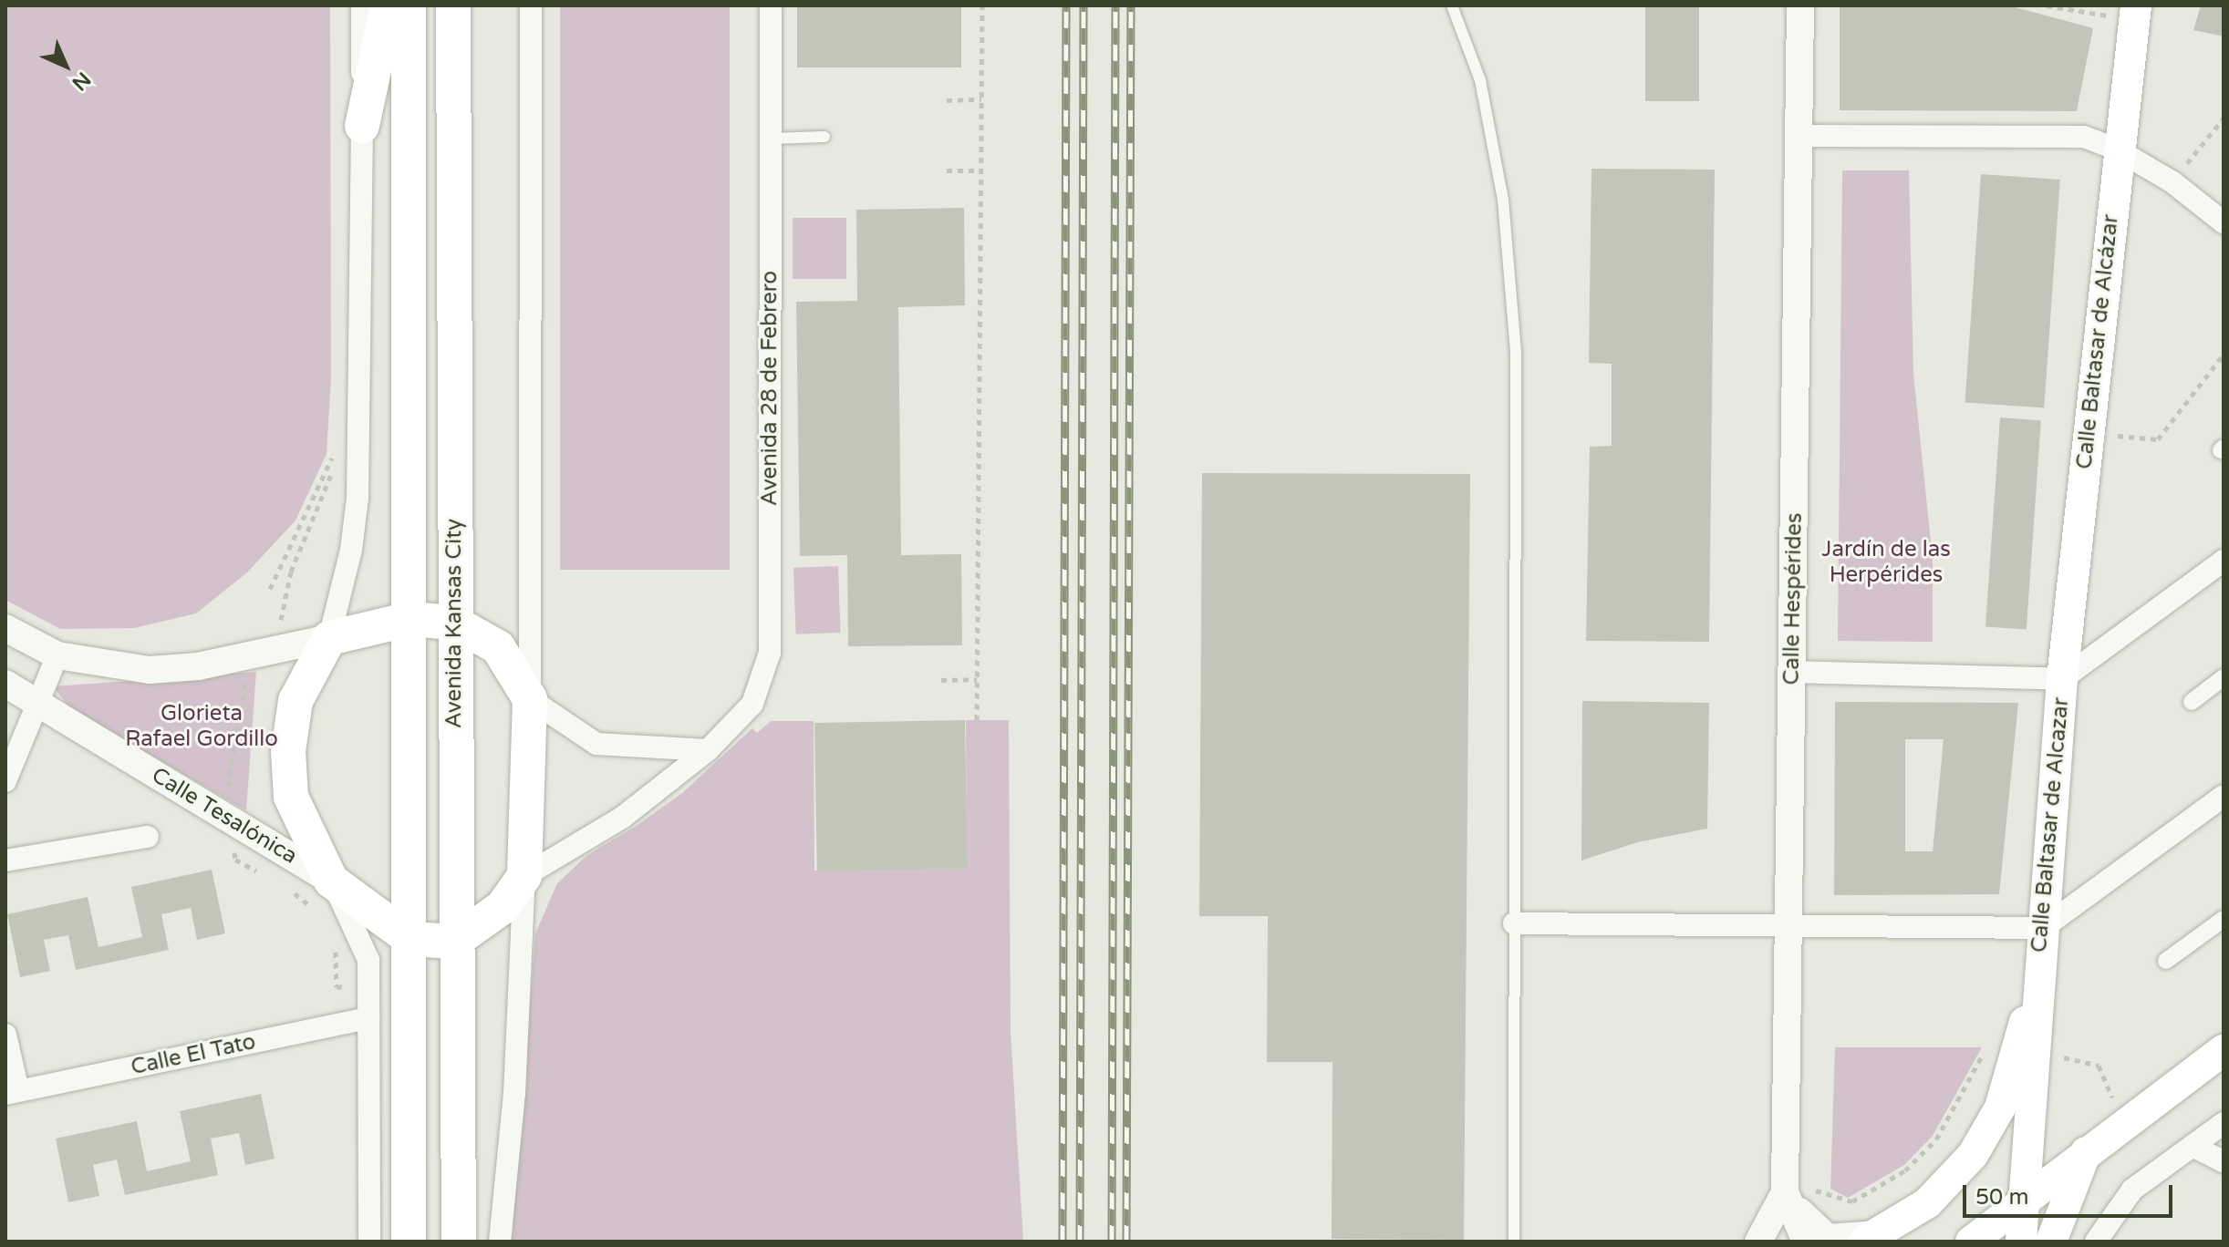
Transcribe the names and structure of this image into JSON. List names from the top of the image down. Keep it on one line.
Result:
{"streets":{"main road":["Calle Baltasar de Alcázar","Avenida Kansas City","Calle Baltasar de Alcazar"],"street":["Avenida 28 de Febrero","Calle Hespérides","Calle Tesalónica","Calle El Tato"]},"crossings":[["Calle Baltasar de Alcázar","Calle Baltasar de Alcazar"]],"parks":["Jardín de las Herpérides","Glorieta Rafael Gordillo"],"scale_bar":"50 m","north":"bottom right"}
